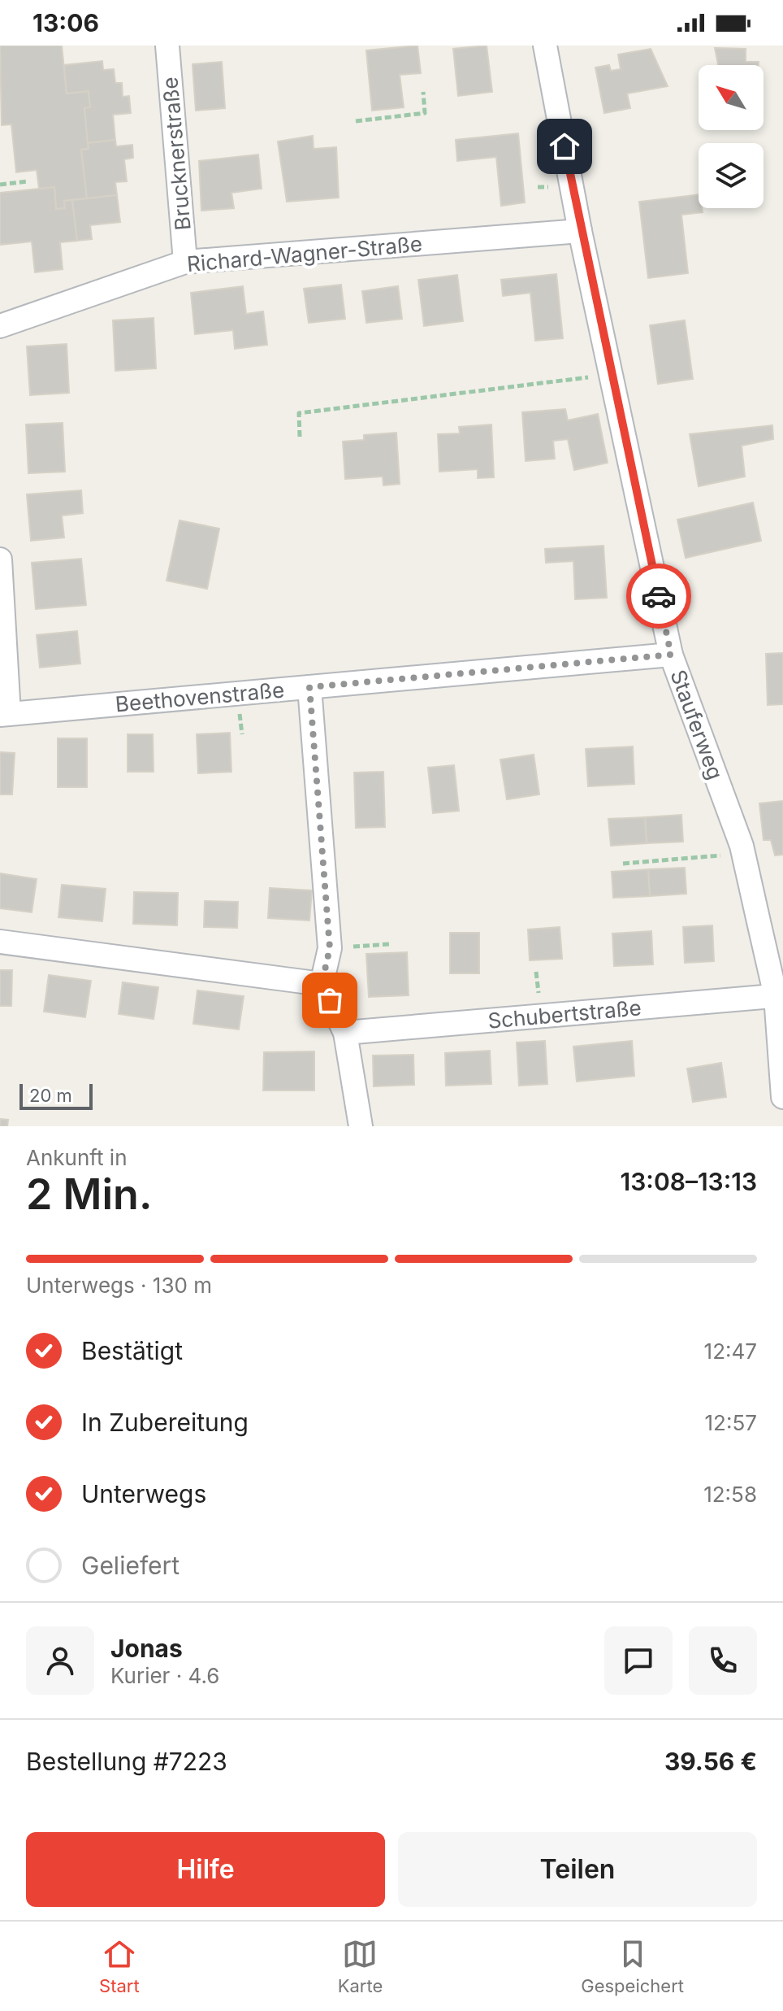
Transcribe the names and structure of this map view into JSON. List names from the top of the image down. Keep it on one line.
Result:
{"streets":{"street":["Brucknerstraße","Richard-Wagner-Straße","Beethovenstraße","Stauferweg","Schubertstraße"]},"crossings":[["Brucknerstraße","Richard-Wagner-Straße"],["Richard-Wagner-Straße","Stauferweg"],["Beethovenstraße","Stauferweg"],["Stauferweg","Schubertstraße"]],"scale_bar":"20 m","north":"top left","page":{"status":"13:06","scale":"20 m","heading":["2 Min.","Ankunft in","13:08–13:13"],"panel":["Jonas","Kurier · 4.6","Bestellung #7223","39.56 €"],"bar":"Unterwegs · 130 m","list":[["Bestätigt","12:47"],["In Zubereitung","12:57"],["Unterwegs","12:58"],"Geliefert"],"buttons":["Hilfe","Teilen"],"tabs":["Start","Karte","Gespeichert"]}}
